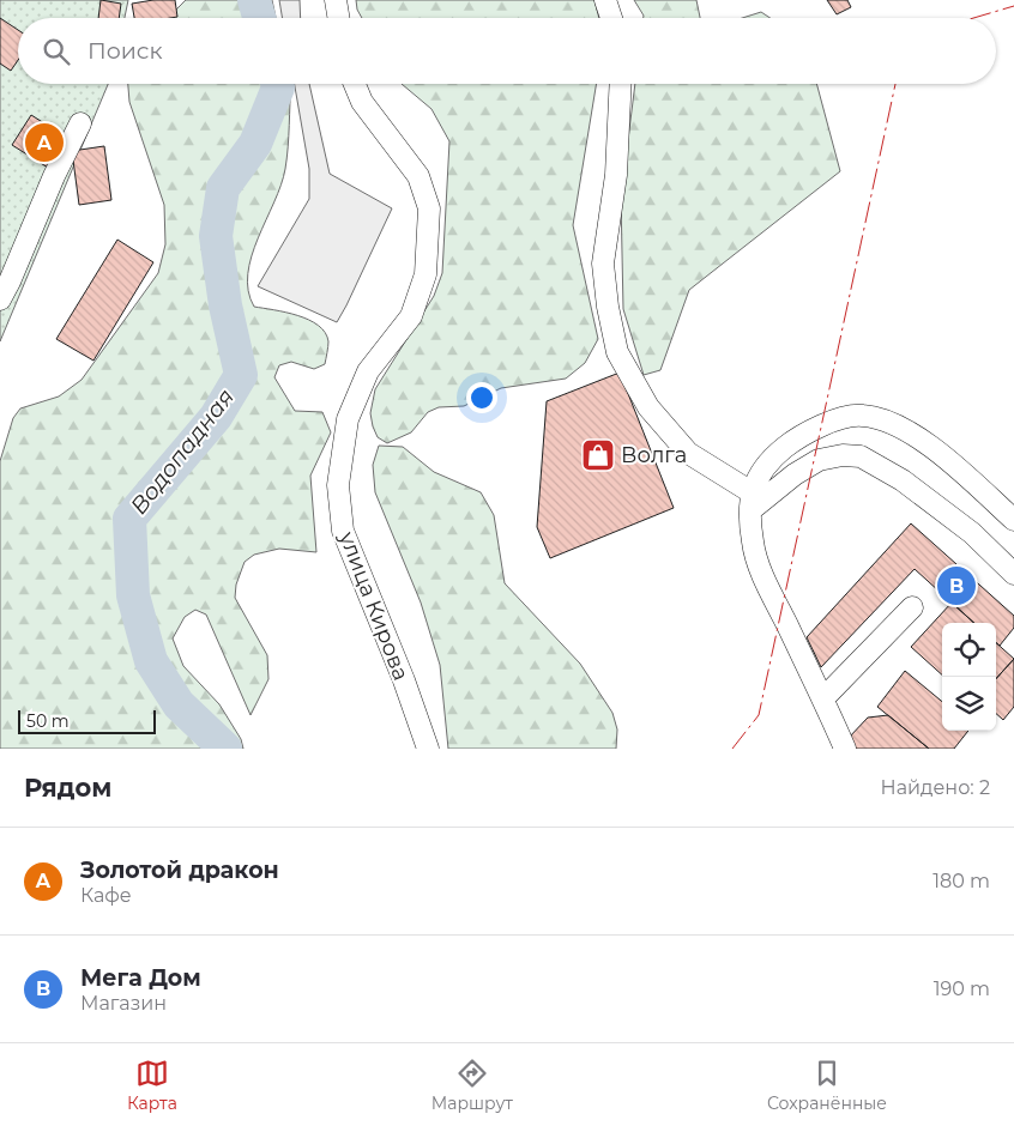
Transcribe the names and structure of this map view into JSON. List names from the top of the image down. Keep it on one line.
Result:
{"streets":{"street":["улица Кирова"]},"water":["Водопадная"],"places":{"shop":["Волга"]},"scale_bar":"50 m","page":{"search":"Поиск","pins":["A","B"],"scale":"50 m","heading":["Рядом","Найдено: 2"],"list":[{"mark":"A","name":"Золотой дракон","note":"Кафе","value":"180 m"},{"mark":"B","name":"Мега Дом","note":"Магазин","value":"190 m"}],"nav":["Карта","Маршрут","Сохранённые"]}}
